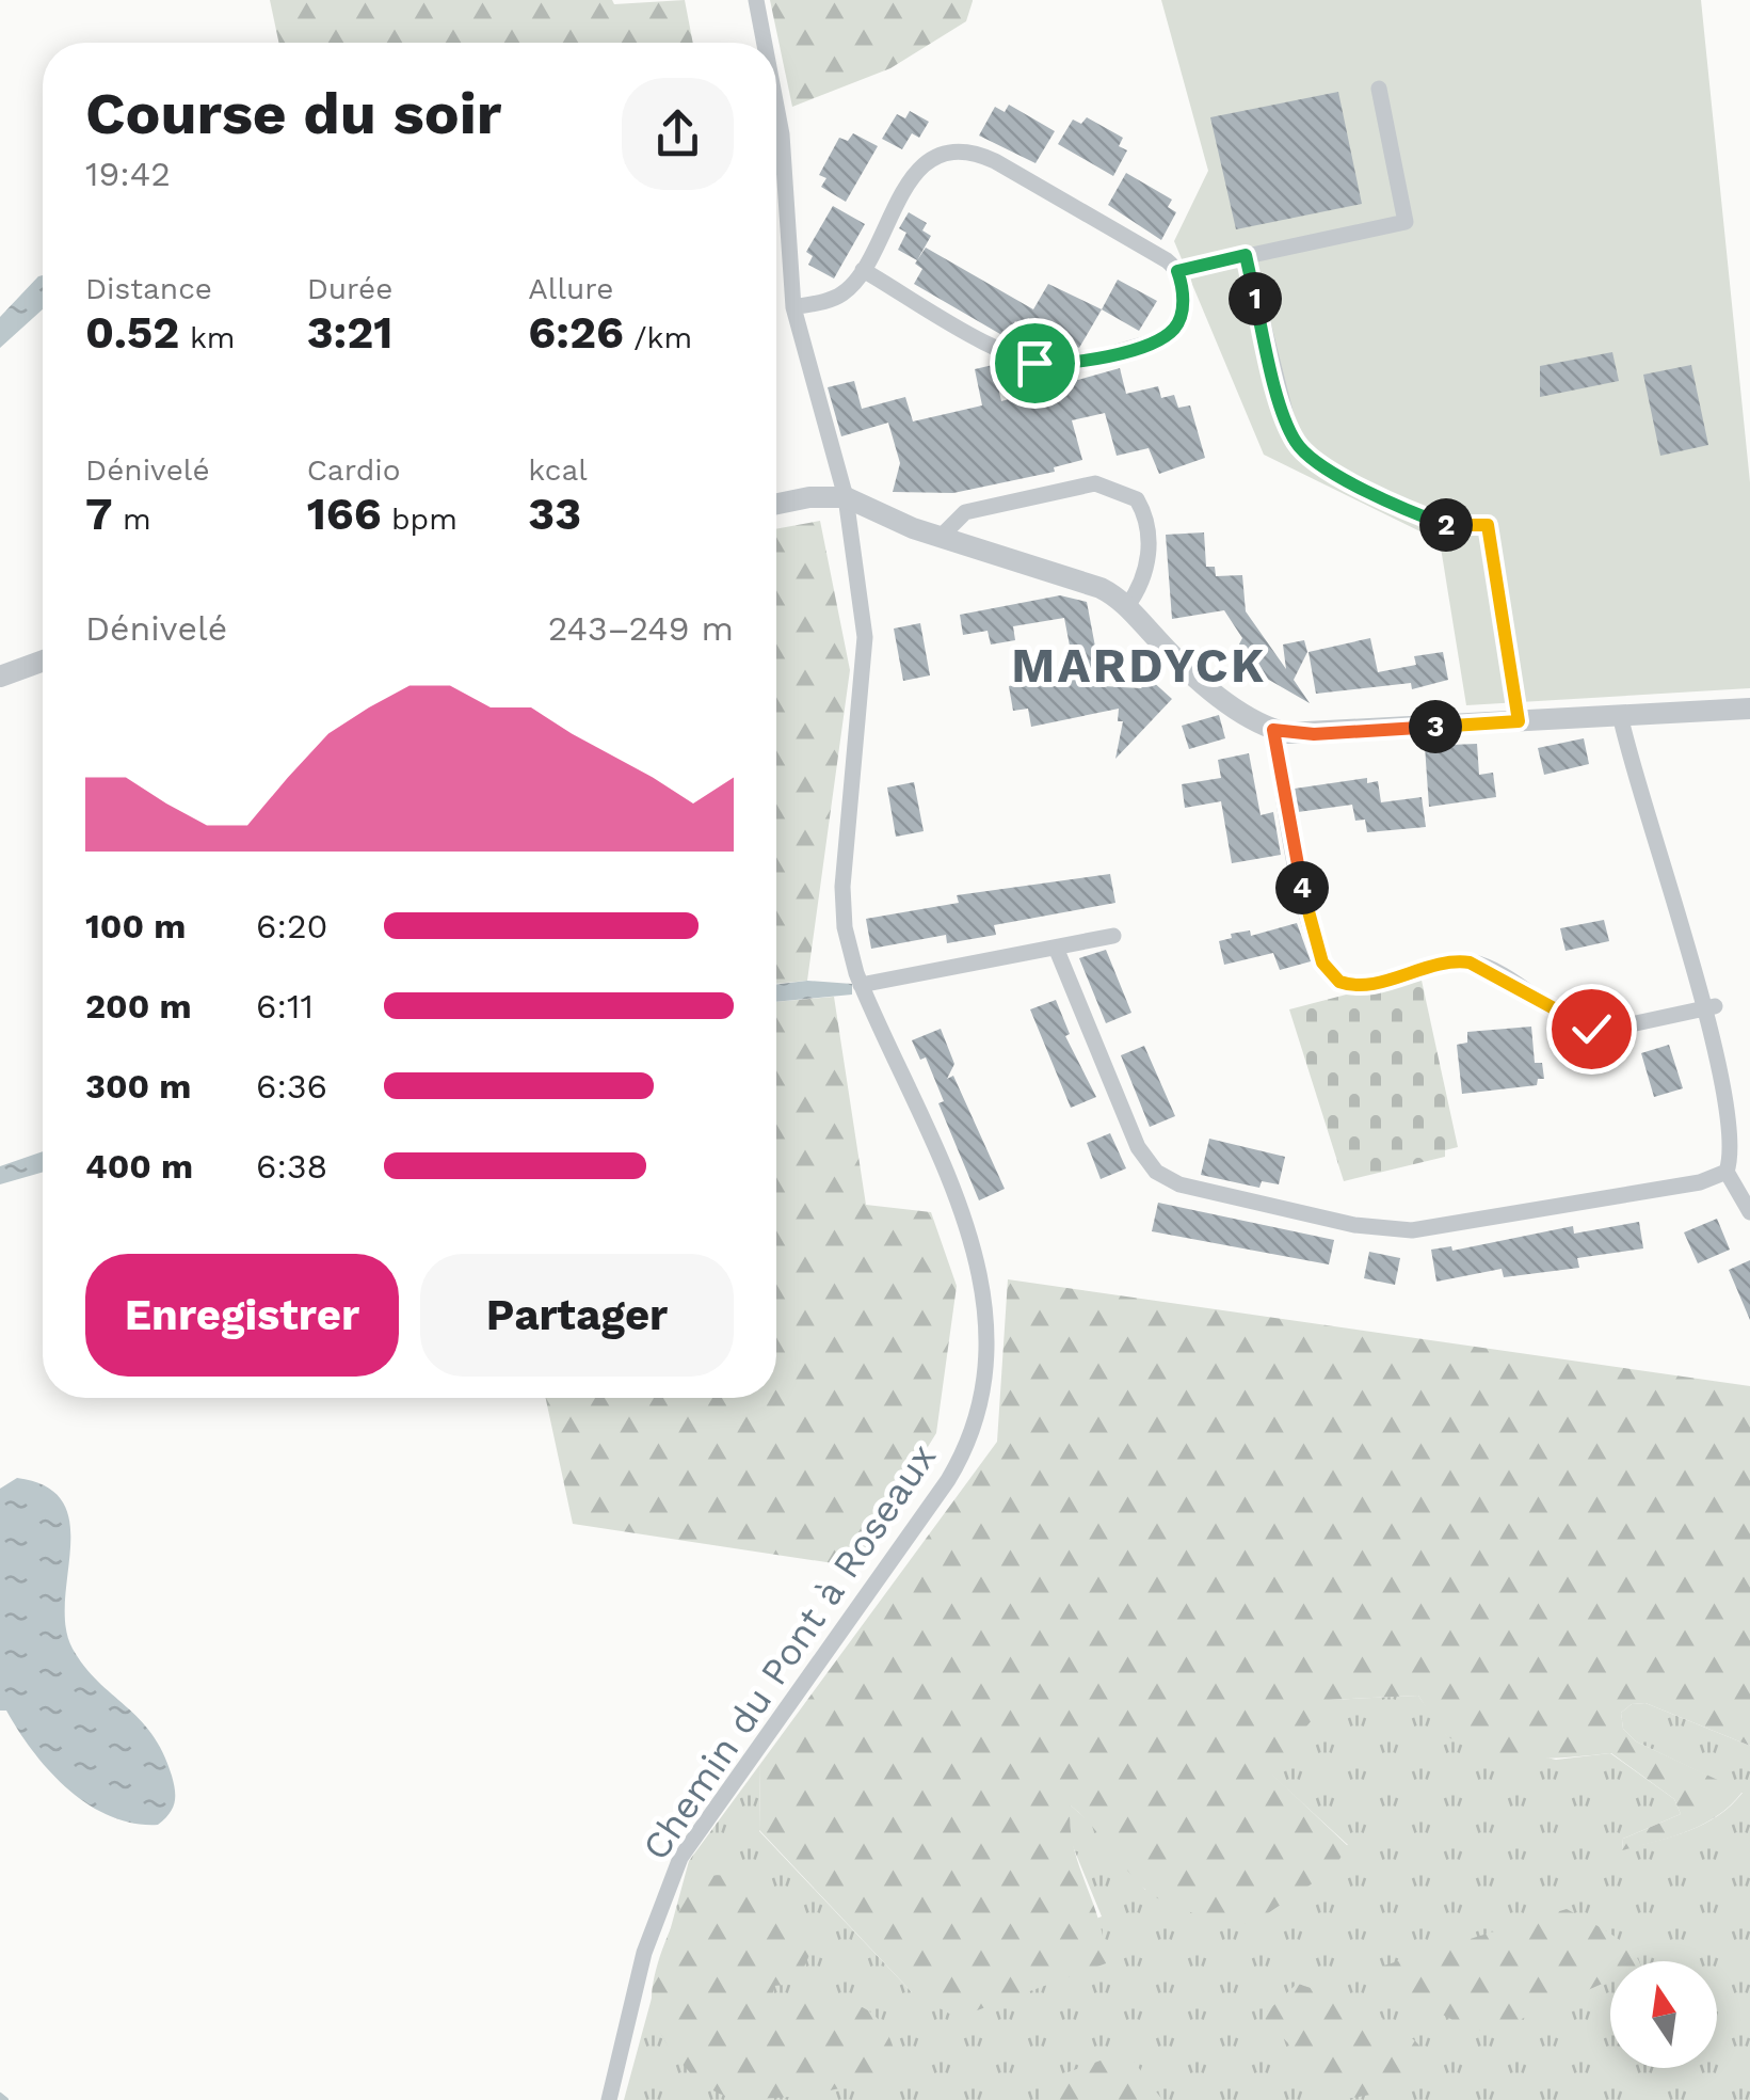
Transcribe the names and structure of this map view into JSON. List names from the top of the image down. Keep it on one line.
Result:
{"streets":{"street":["Chemin du Pont à Roseaux"]},"districts":["MARDYCK"],"north":"top","page":{"heading":["Course du soir","19:42"],"stats":[["Distance","0.52 km"],["Durée","3:21"],["Allure","6:26 /km"],["Dénivelé","7 m"],["Cardio","166 bpm"],["kcal","33"]],"pins":["1","2","3","4"],"chart":["Dénivelé","243–249 m"],"list":[{"name":"100 m","note":"6:20"},{"name":"200 m","note":"6:11"},{"name":"300 m","note":"6:36"},{"name":"400 m","note":"6:38"}],"buttons":["Enregistrer","Partager"]}}
